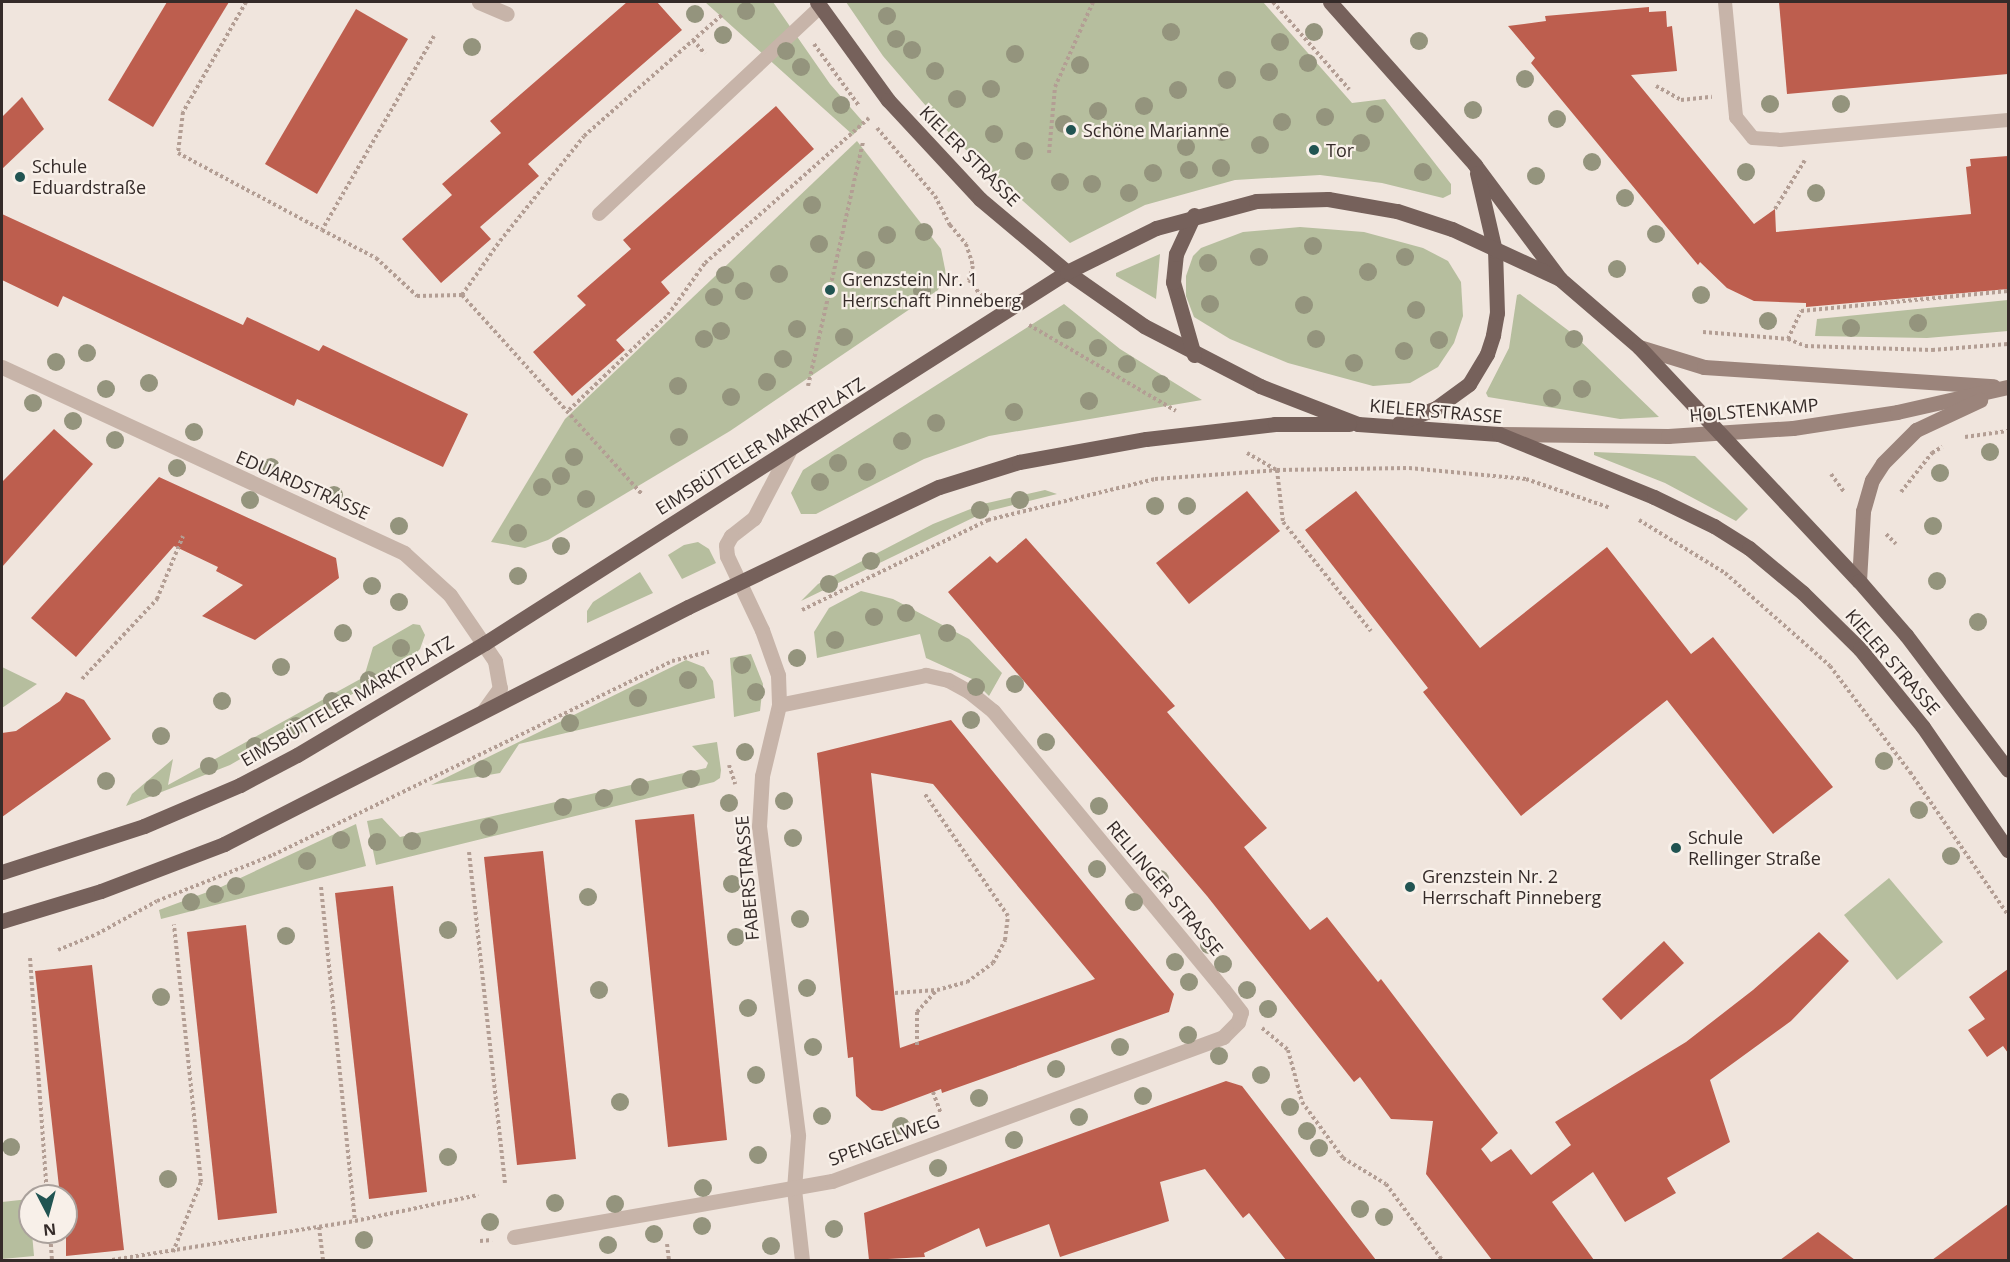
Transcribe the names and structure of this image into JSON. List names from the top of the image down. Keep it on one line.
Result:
{"streets":{"main road":["KIELER STRASSE","HOLSTENKAMP","EIMSBÜTTELER MARKTPLATZ"],"street":["EDUARDSTRASSE","FABERSTRASSE","RELLINGER STRASSE","SPENGELWEG"]},"crossings":[["KIELER STRASSE","HOLSTENKAMP"],["KIELER STRASSE","EIMSBÜTTELER MARKTPLATZ"],["EIMSBÜTTELER MARKTPLATZ","EDUARDSTRASSE"],["EIMSBÜTTELER MARKTPLATZ","FABERSTRASSE"],["FABERSTRASSE","RELLINGER STRASSE"],["FABERSTRASSE","SPENGELWEG"],["RELLINGER STRASSE","SPENGELWEG"]],"places":["Schöne Marianne","Tor","Schule Eduardstraße","Grenzstein Nr. 1 Herrschaft Pinneberg","Schule Rellinger Straße","Grenzstein Nr. 2 Herrschaft Pinneberg"],"north":"bottom"}
